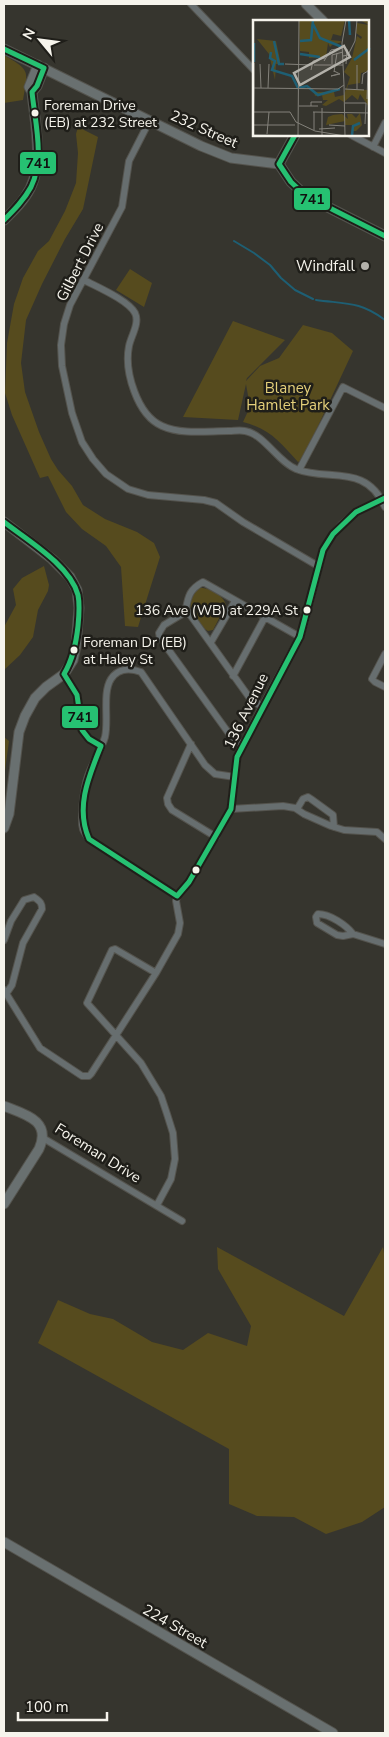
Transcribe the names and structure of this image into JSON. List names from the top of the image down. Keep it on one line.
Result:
{"streets":{"street":["232 Street","Gilbert Drive","136 Avenue","Foreman Drive","224 Street"]},"crossings":[["232 Street","Gilbert Drive"],["Gilbert Drive","136 Avenue"]],"parks":["Blaney Hamlet Park"],"places":["Foreman Drive (EB) at 232 Street","Windfall","136 Ave (WB) at 229A St","Foreman Dr (EB) at Haley St"],"lines":["transit line 741"],"scale_bar":"100 m","north":"top left"}
